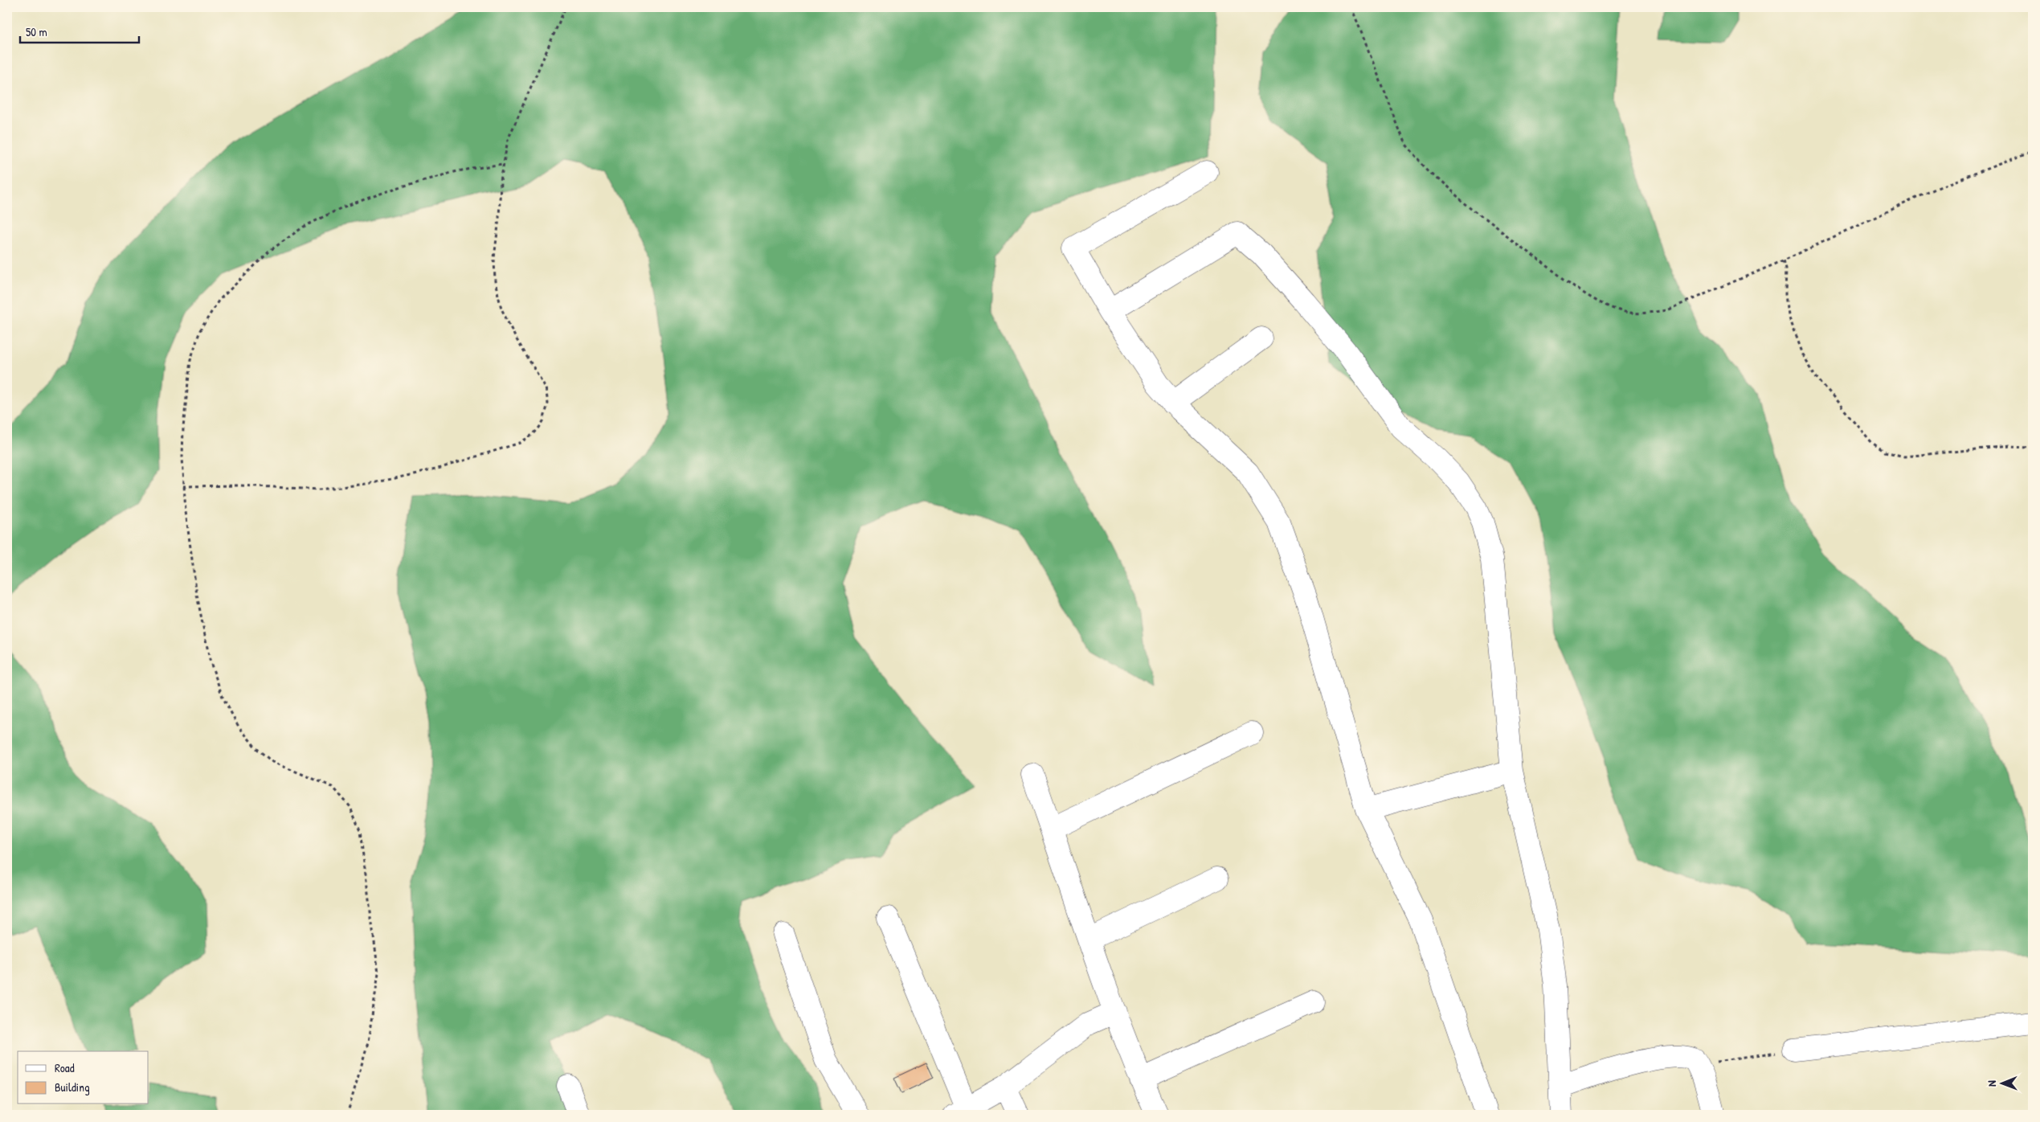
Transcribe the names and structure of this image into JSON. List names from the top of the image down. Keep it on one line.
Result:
{"legend":["Road","Building"],"scale_bar":"50 m","north":"left"}
